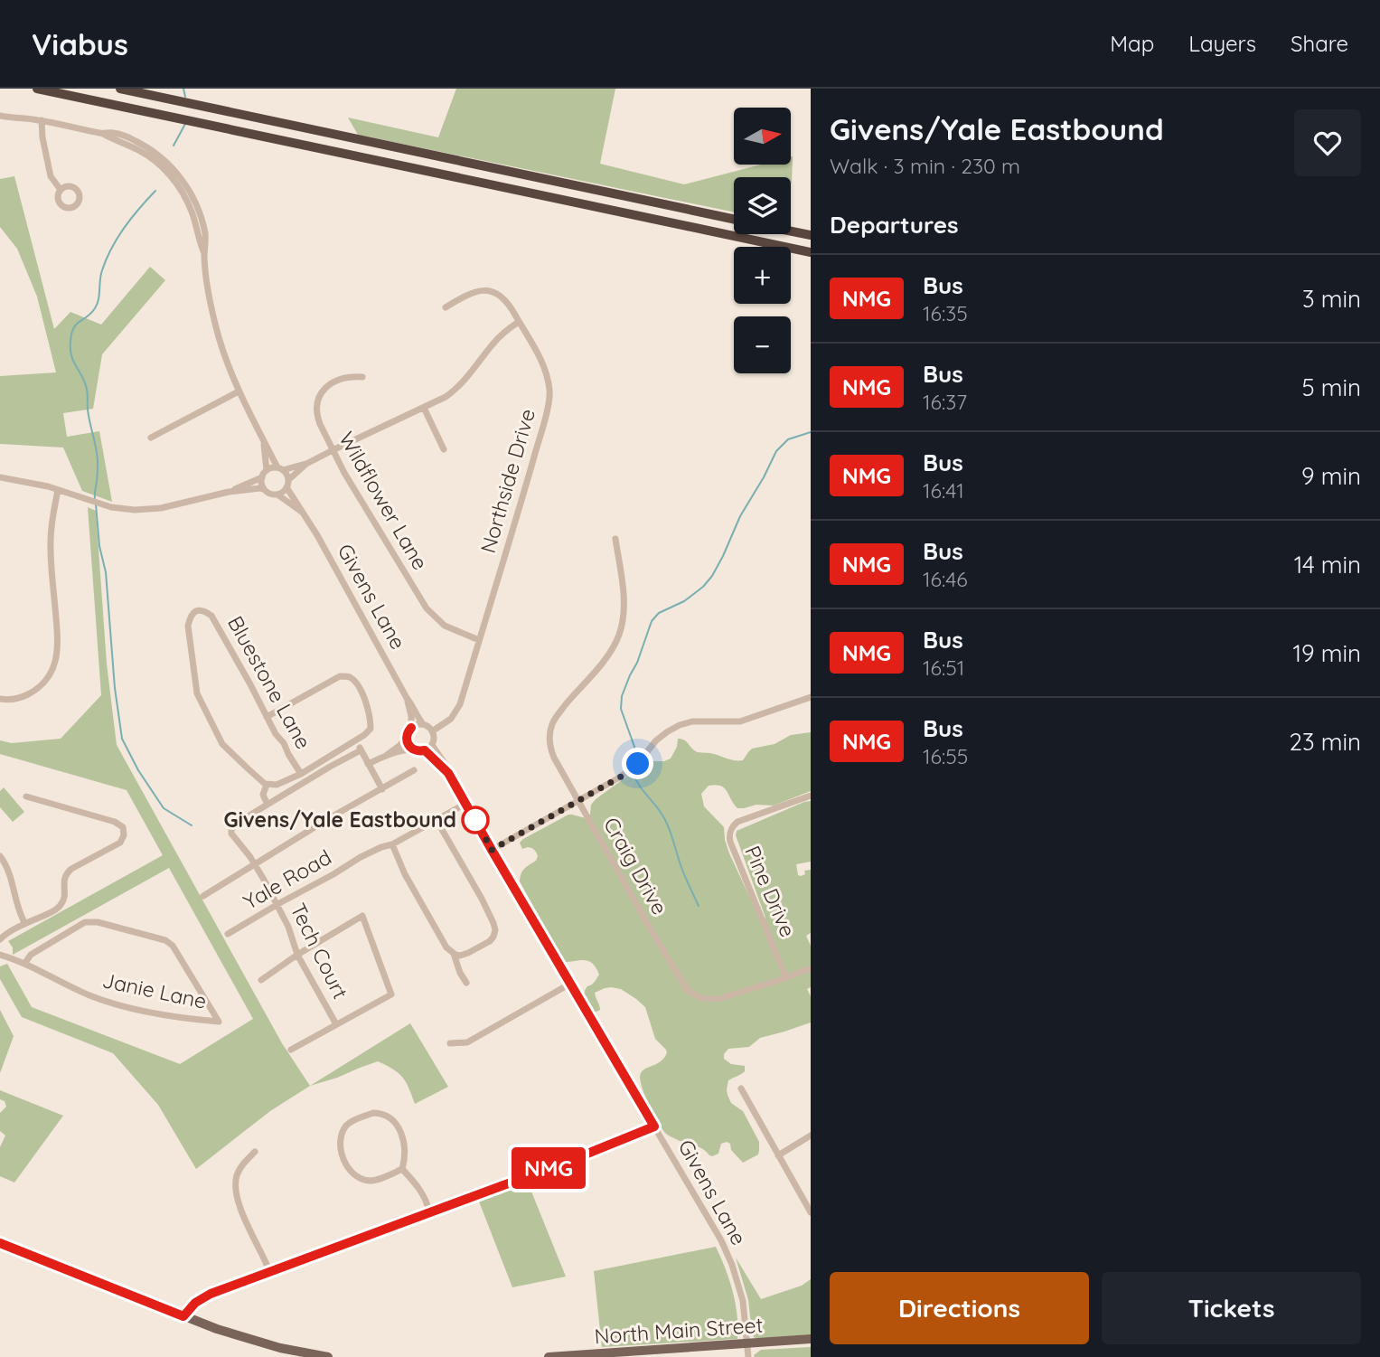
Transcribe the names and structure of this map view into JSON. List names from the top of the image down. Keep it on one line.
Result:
{"streets":{"main road":["North Main Street"],"street":["Northside Drive","Wildflower Lane","Givens Lane","Bluestone Lane","Craig Drive","Yale Road","Pine Drive","Tech Court","Janie Lane"]},"crossings":[["Northside Drive","Wildflower Lane"],["Northside Drive","Givens Lane"],["Givens Lane","Yale Road"],["Givens Lane","North Main Street"],["Craig Drive","Pine Drive"],["Yale Road","Tech Court"]],"places":["Givens/Yale Eastbound"],"lines":["bus line NMG"],"north":"right","page":{"header":"Viabus","nav":["Map","Layers","Share"],"on_map":"NMG","heading":[["Givens/Yale Eastbound","Walk · 3 min · 230 m"],"Departures"],"map_buttons":["+","−"],"list":[{"mark":"NMG","name":"Bus","note":"16:35","value":"3 min"},{"mark":"NMG","name":"Bus","note":"16:37","value":"5 min"},{"mark":"NMG","name":"Bus","note":"16:41","value":"9 min"},{"mark":"NMG","name":"Bus","note":"16:46","value":"14 min"},{"mark":"NMG","name":"Bus","note":"16:51","value":"19 min"},{"mark":"NMG","name":"Bus","note":"16:55","value":"23 min"}],"buttons":["Directions","Tickets"]}}
